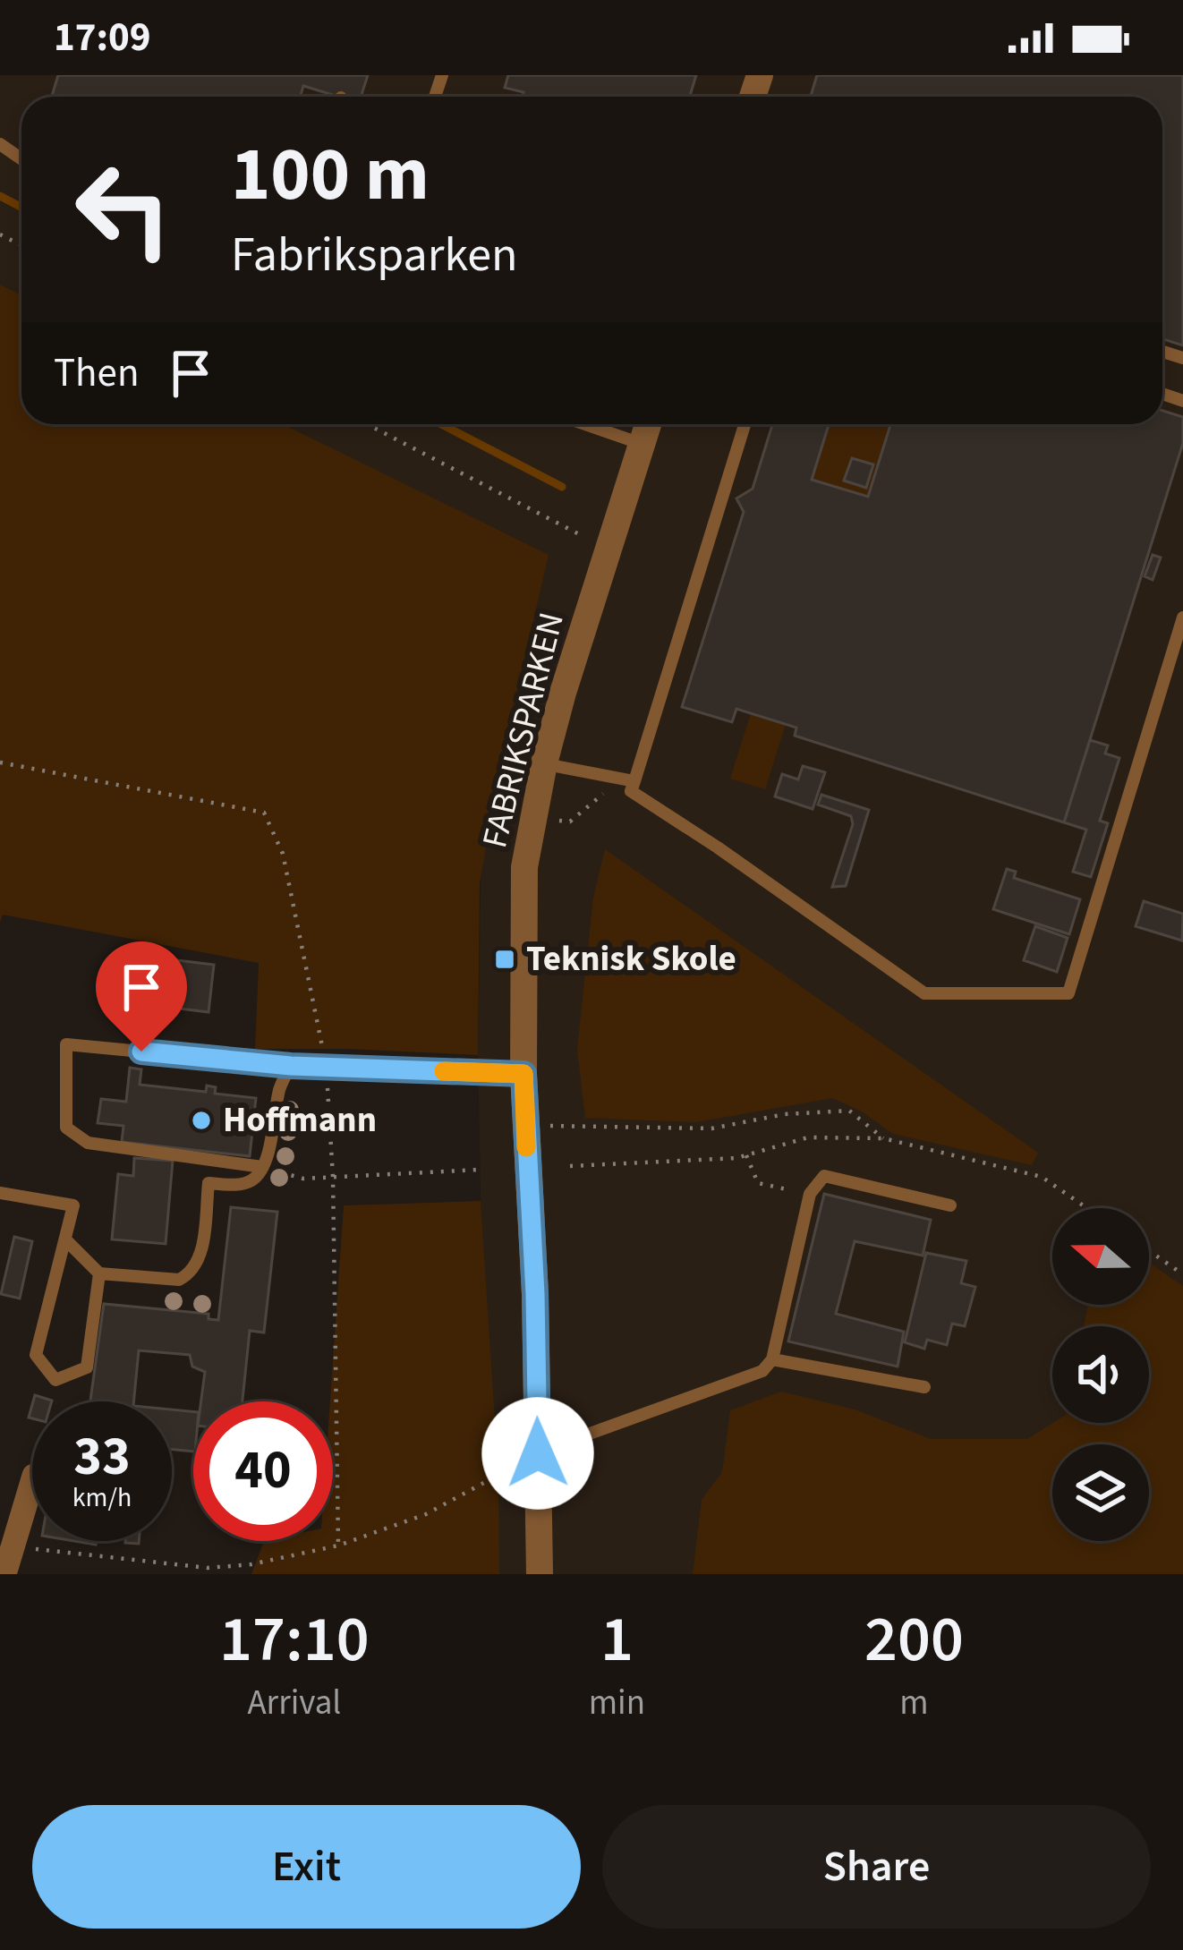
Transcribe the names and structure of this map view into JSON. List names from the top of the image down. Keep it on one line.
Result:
{"streets":{"street":["FABRIKSPARKEN"]},"places":{"transit":["Teknisk Skole"],"other":["Hoffmann"]},"north":"left","page":{"status":"17:09","turn":["100 m","Fabriksparken"],"then":"Then","speed":"33 km/h","limit":"40","eta":["17:10","Arrival","1","min","200","m"],"buttons":["Exit","Share"]}}
